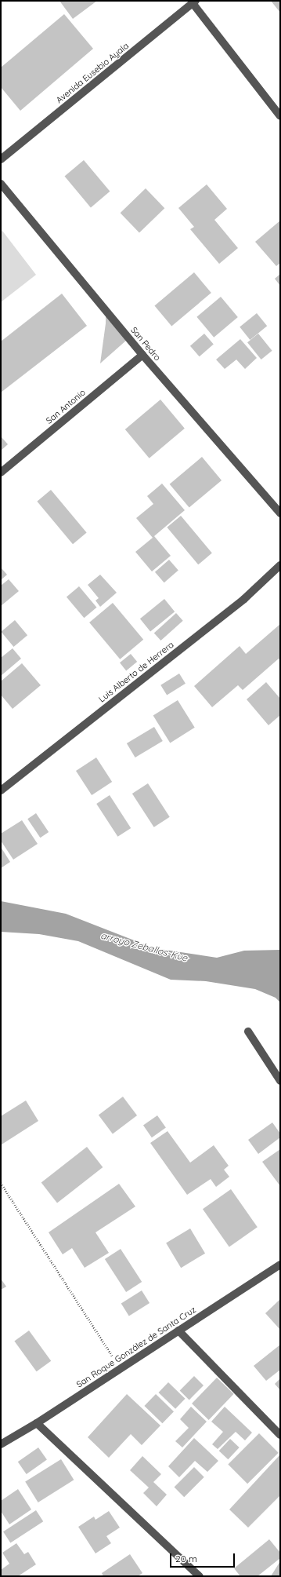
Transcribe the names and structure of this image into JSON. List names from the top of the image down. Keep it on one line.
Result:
{"streets":{"street":["Avenida Eusebio Ayala","San Pedro","San Antonio","Luis Alberto de Herrera","San Roque González de Santa Cruz"]},"crossings":[["San Pedro","San Antonio"]],"water":["arroyo Zeballos-Kue"],"scale_bar":"20 m"}
